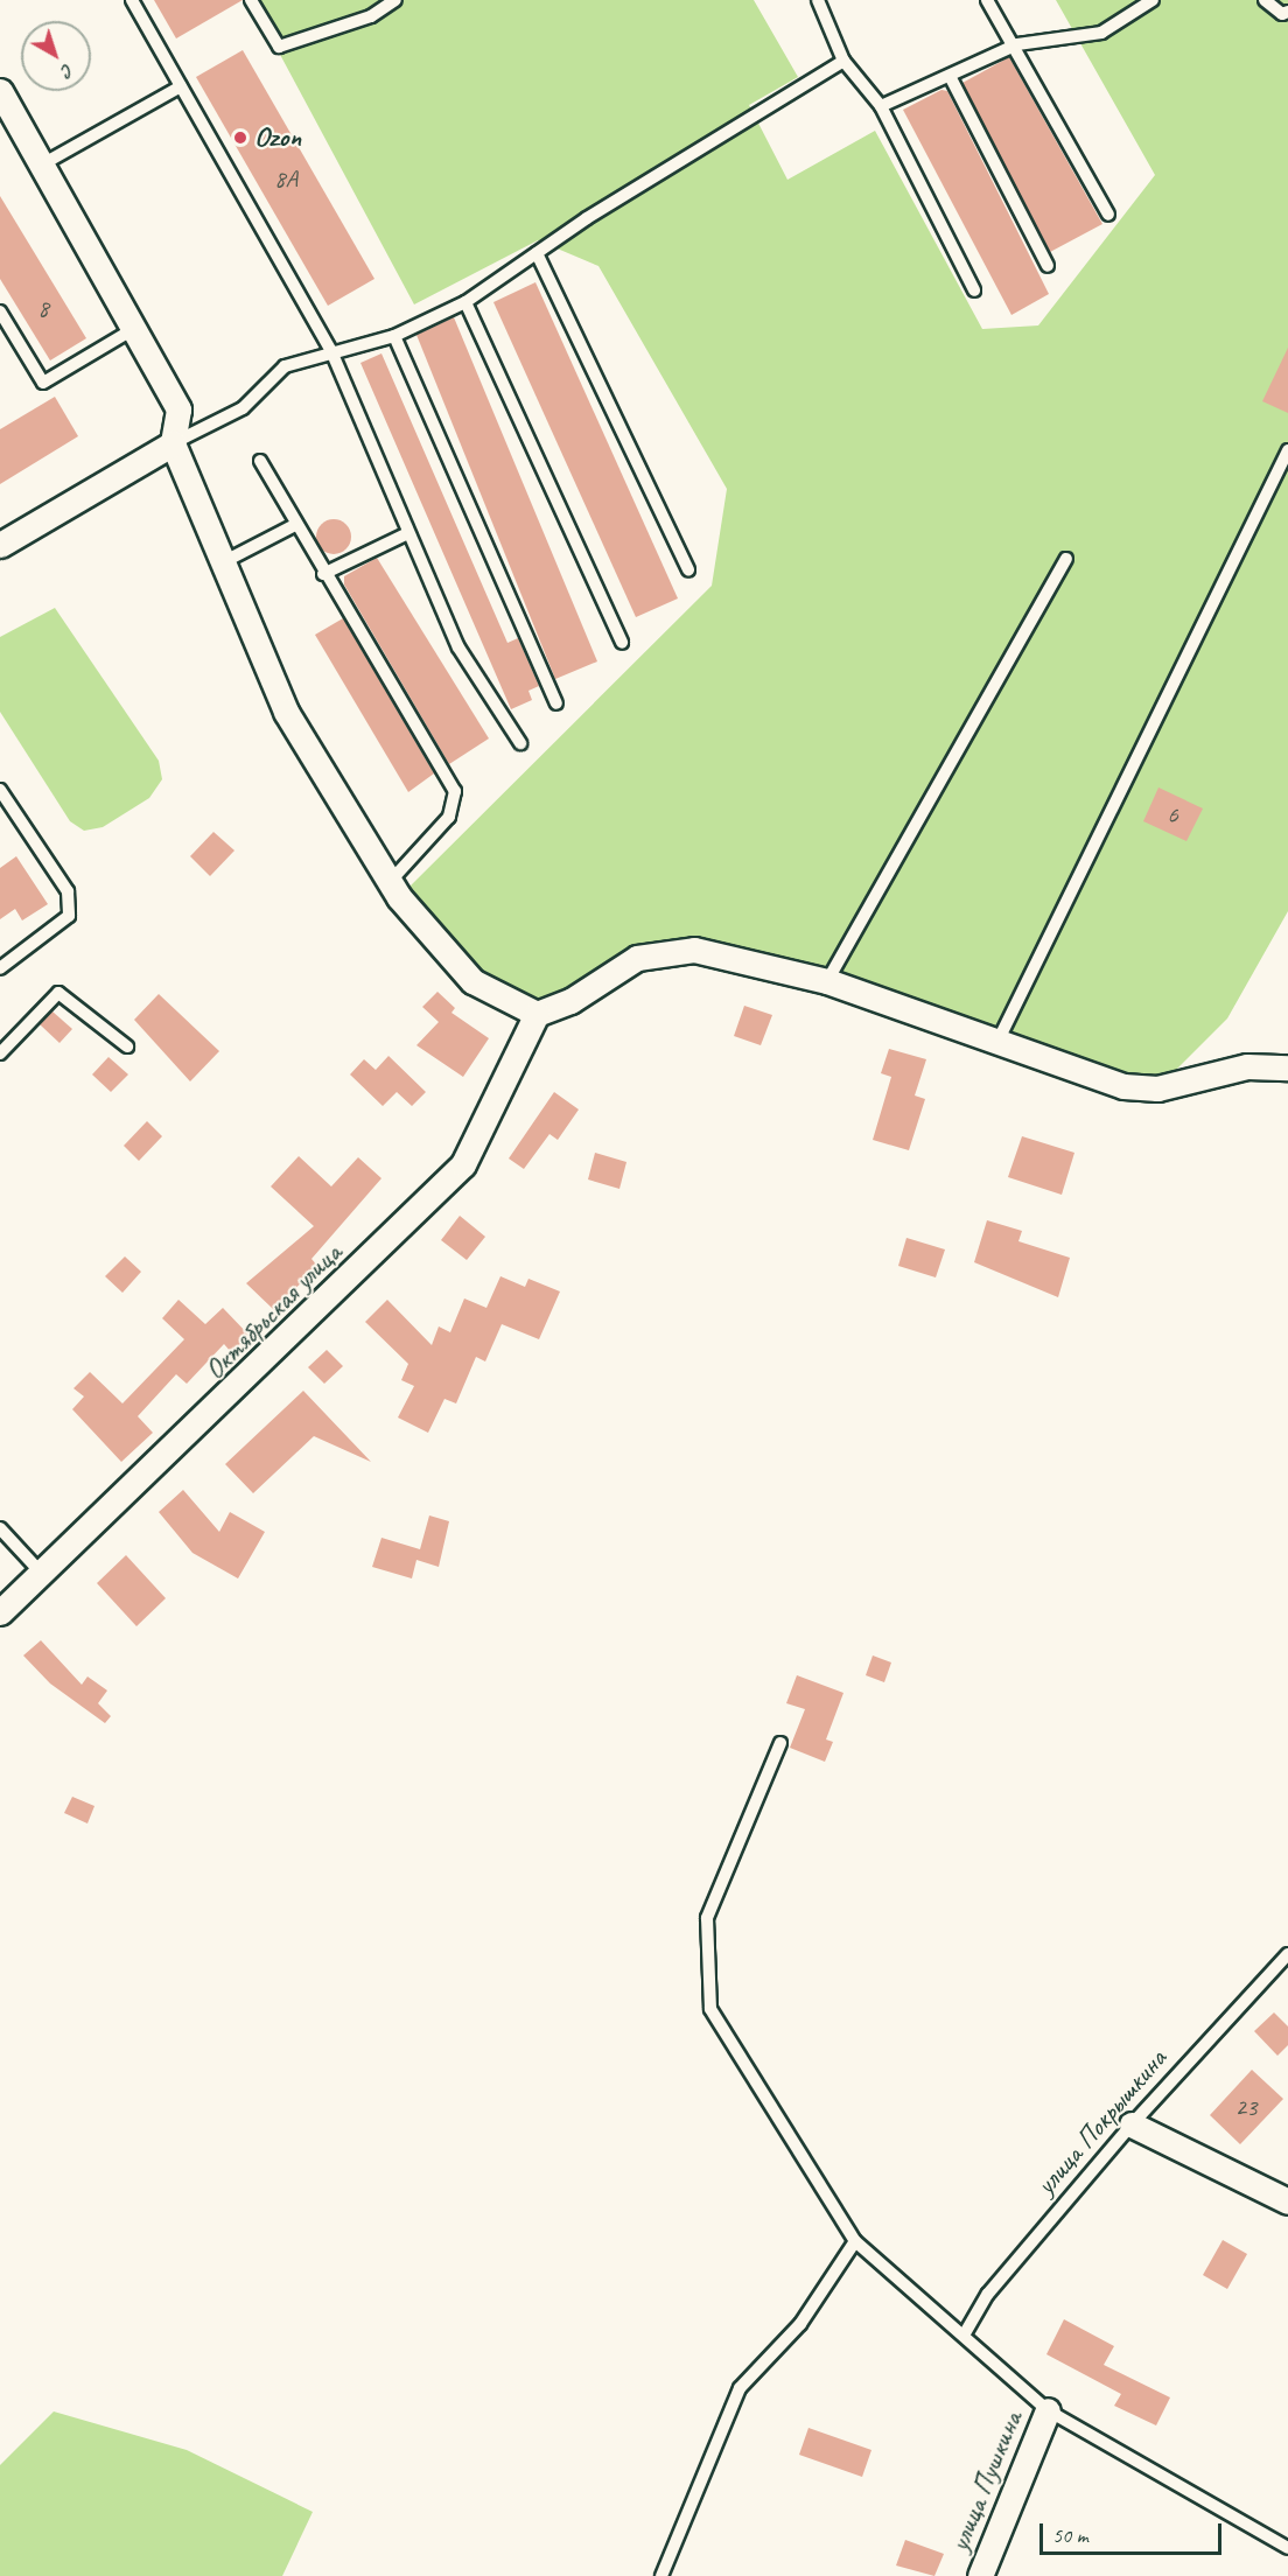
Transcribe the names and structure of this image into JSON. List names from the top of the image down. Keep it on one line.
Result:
{"streets":{"street":["Октябрьская улица","улица Пушкина"],"lane":["улица Покрышкина"]},"places":["Ozon"],"house_numbers":["8А","8","6","23"],"scale_bar":"50 m","north":"bottom right"}
